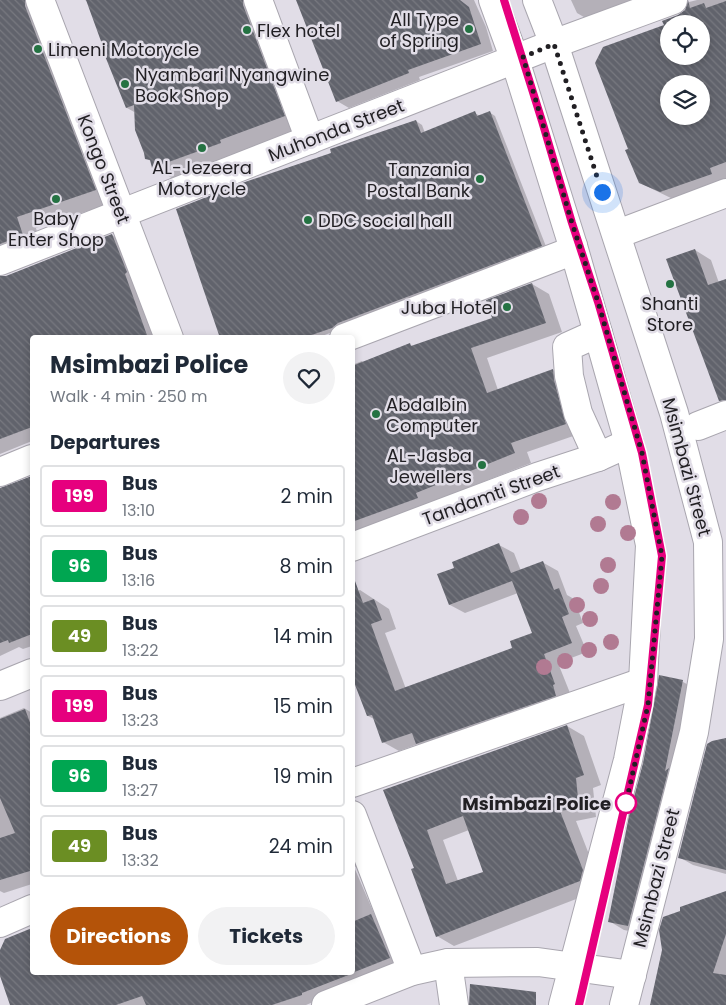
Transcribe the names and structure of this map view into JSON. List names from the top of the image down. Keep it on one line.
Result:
{"streets":{"street":["Muhonda Street","Kongo Street","Msimbazi Street","Tandamti Street"]},"crossings":[["Muhonda Street","Kongo Street"],["Muhonda Street","Msimbazi Street"],["Msimbazi Street","Tandamti Street"]],"places":["All Type of Spring","Flex hotel","Limeni Motorycle","Nyambari Nyangwine Book Shop","AL-Jezeera Motorycle","Tanzania Postal Bank","Baby Enter Shop","DDC social hall","Shanti Store","Juba Hotel","Abdalbin Computer","AL-Jasba Jewellers","Msimbazi Police"],"lines":["bus line 199"],"page":{"heading":[["Msimbazi Police","Walk · 4 min · 250 m"],"Departures"],"list":[{"mark":"199","name":"Bus","note":"13:10","value":"2 min"},{"mark":"96","name":"Bus","note":"13:16","value":"8 min"},{"mark":"49","name":"Bus","note":"13:22","value":"14 min"},{"mark":"199","name":"Bus","note":"13:23","value":"15 min"},{"mark":"96","name":"Bus","note":"13:27","value":"19 min"},{"mark":"49","name":"Bus","note":"13:32","value":"24 min"}],"buttons":["Directions","Tickets"]}}
